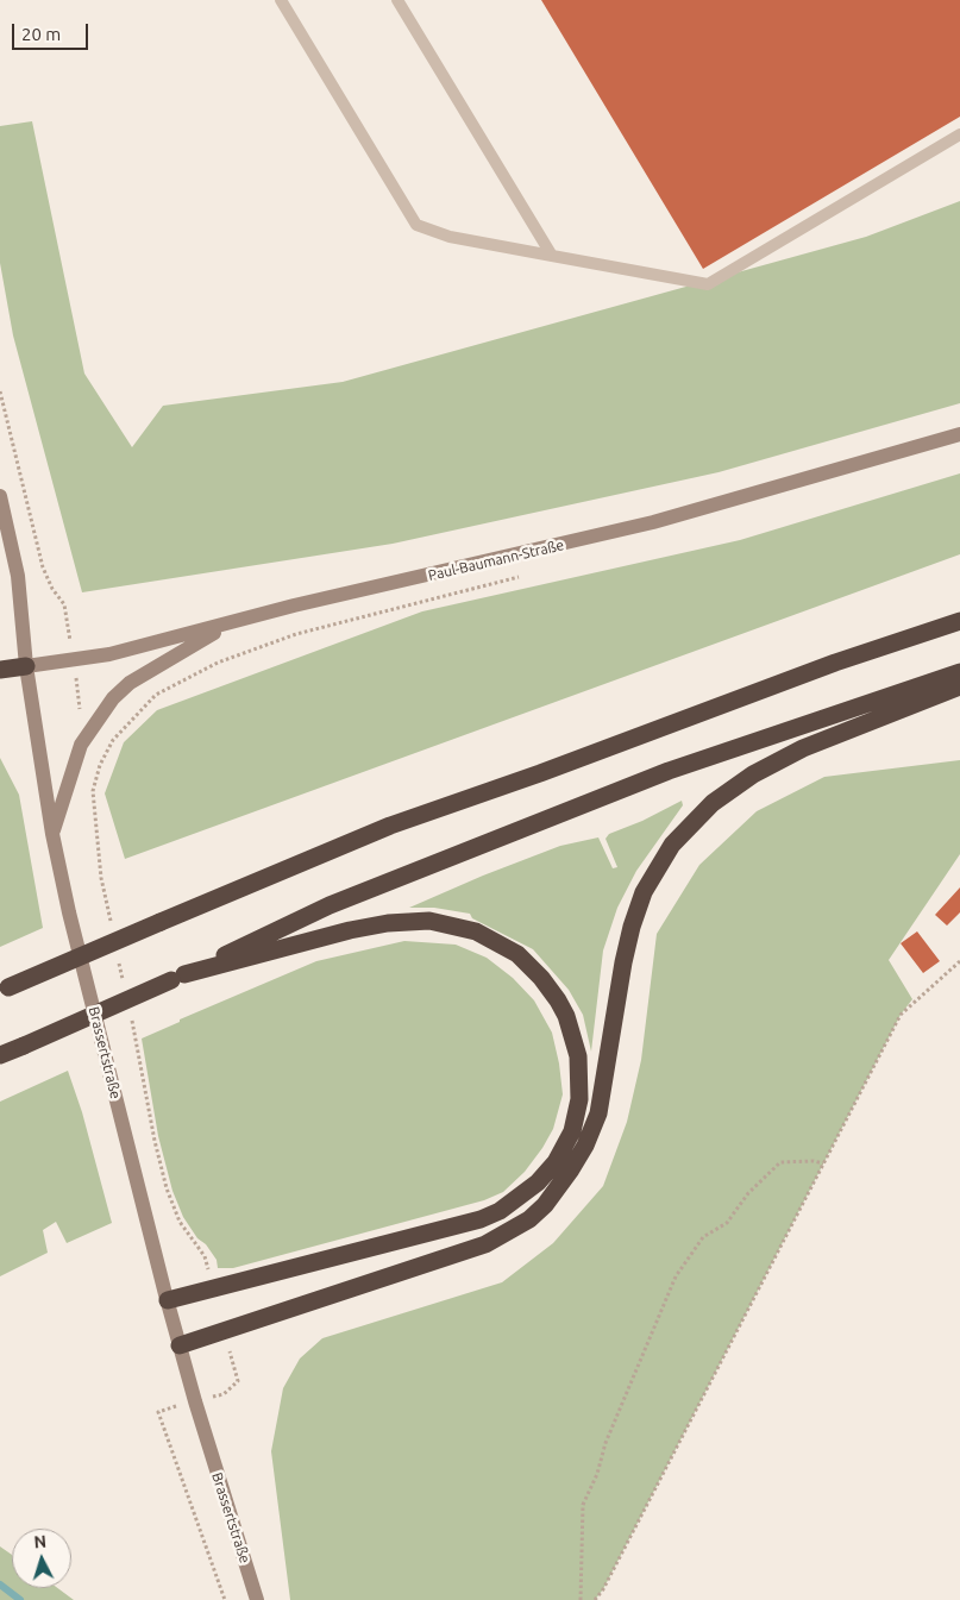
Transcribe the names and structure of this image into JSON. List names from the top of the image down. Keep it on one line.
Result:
{"streets":{"main road":["Paul-Baumann-Straße","Brassertstraße"]},"crossings":[["Paul-Baumann-Straße","Brassertstraße"]],"scale_bar":"20 m","north":"top"}
